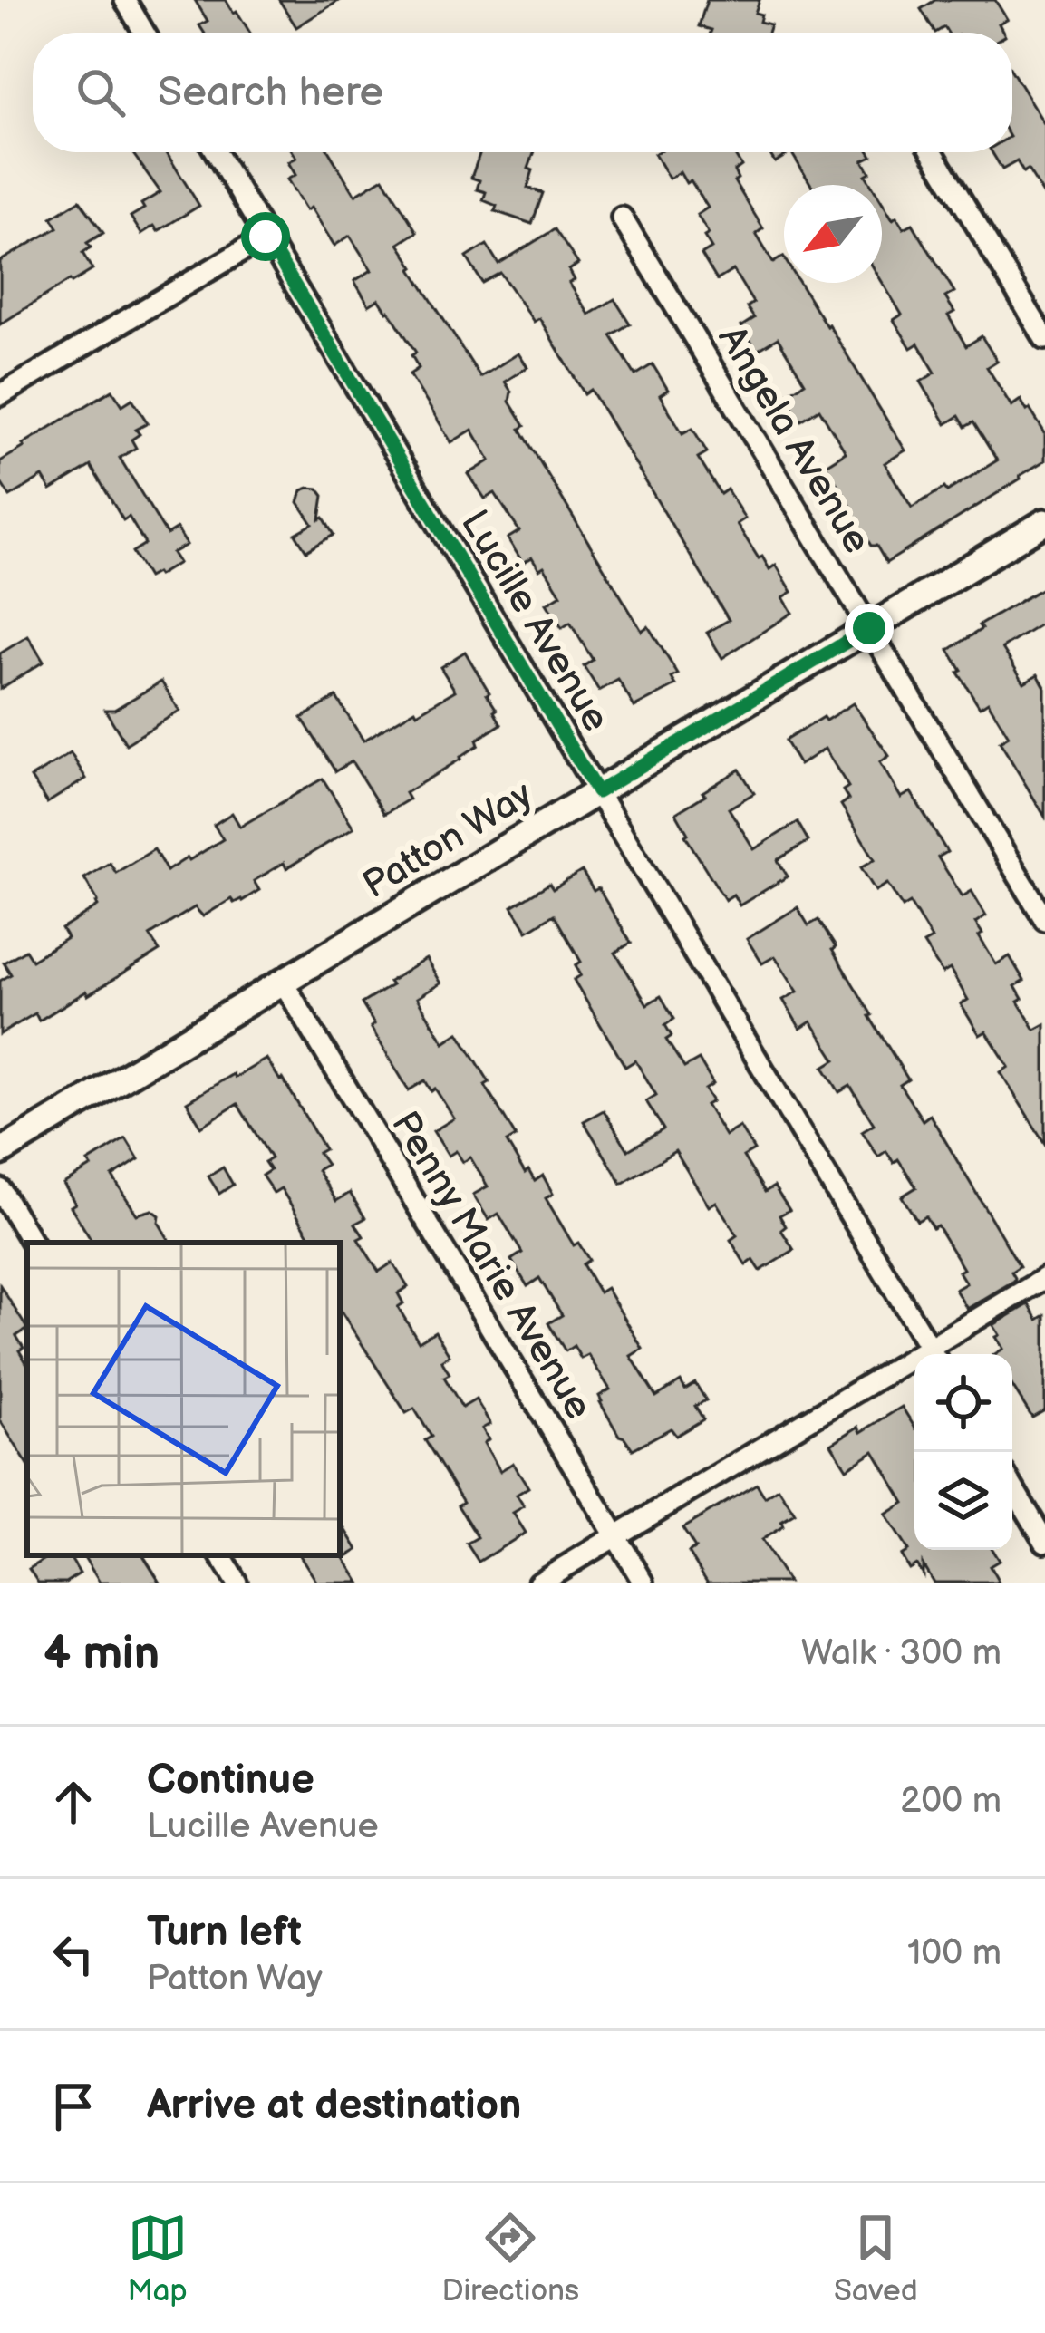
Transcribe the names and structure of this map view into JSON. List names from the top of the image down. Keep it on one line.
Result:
{"streets":{"street":["Angela Avenue","Lucille Avenue","Patton Way","Penny Marie Avenue"]},"crossings":[["Angela Avenue","Patton Way"],["Lucille Avenue","Patton Way"],["Patton Way","Penny Marie Avenue"]],"north":"bottom left","page":{"search":"Search here","heading":["4 min","Walk · 300 m"],"list":[["Continue","Lucille Avenue","200 m"],["Turn left","Patton Way","100 m"],"Arrive at destination"],"nav":["Map","Directions","Saved"]}}
